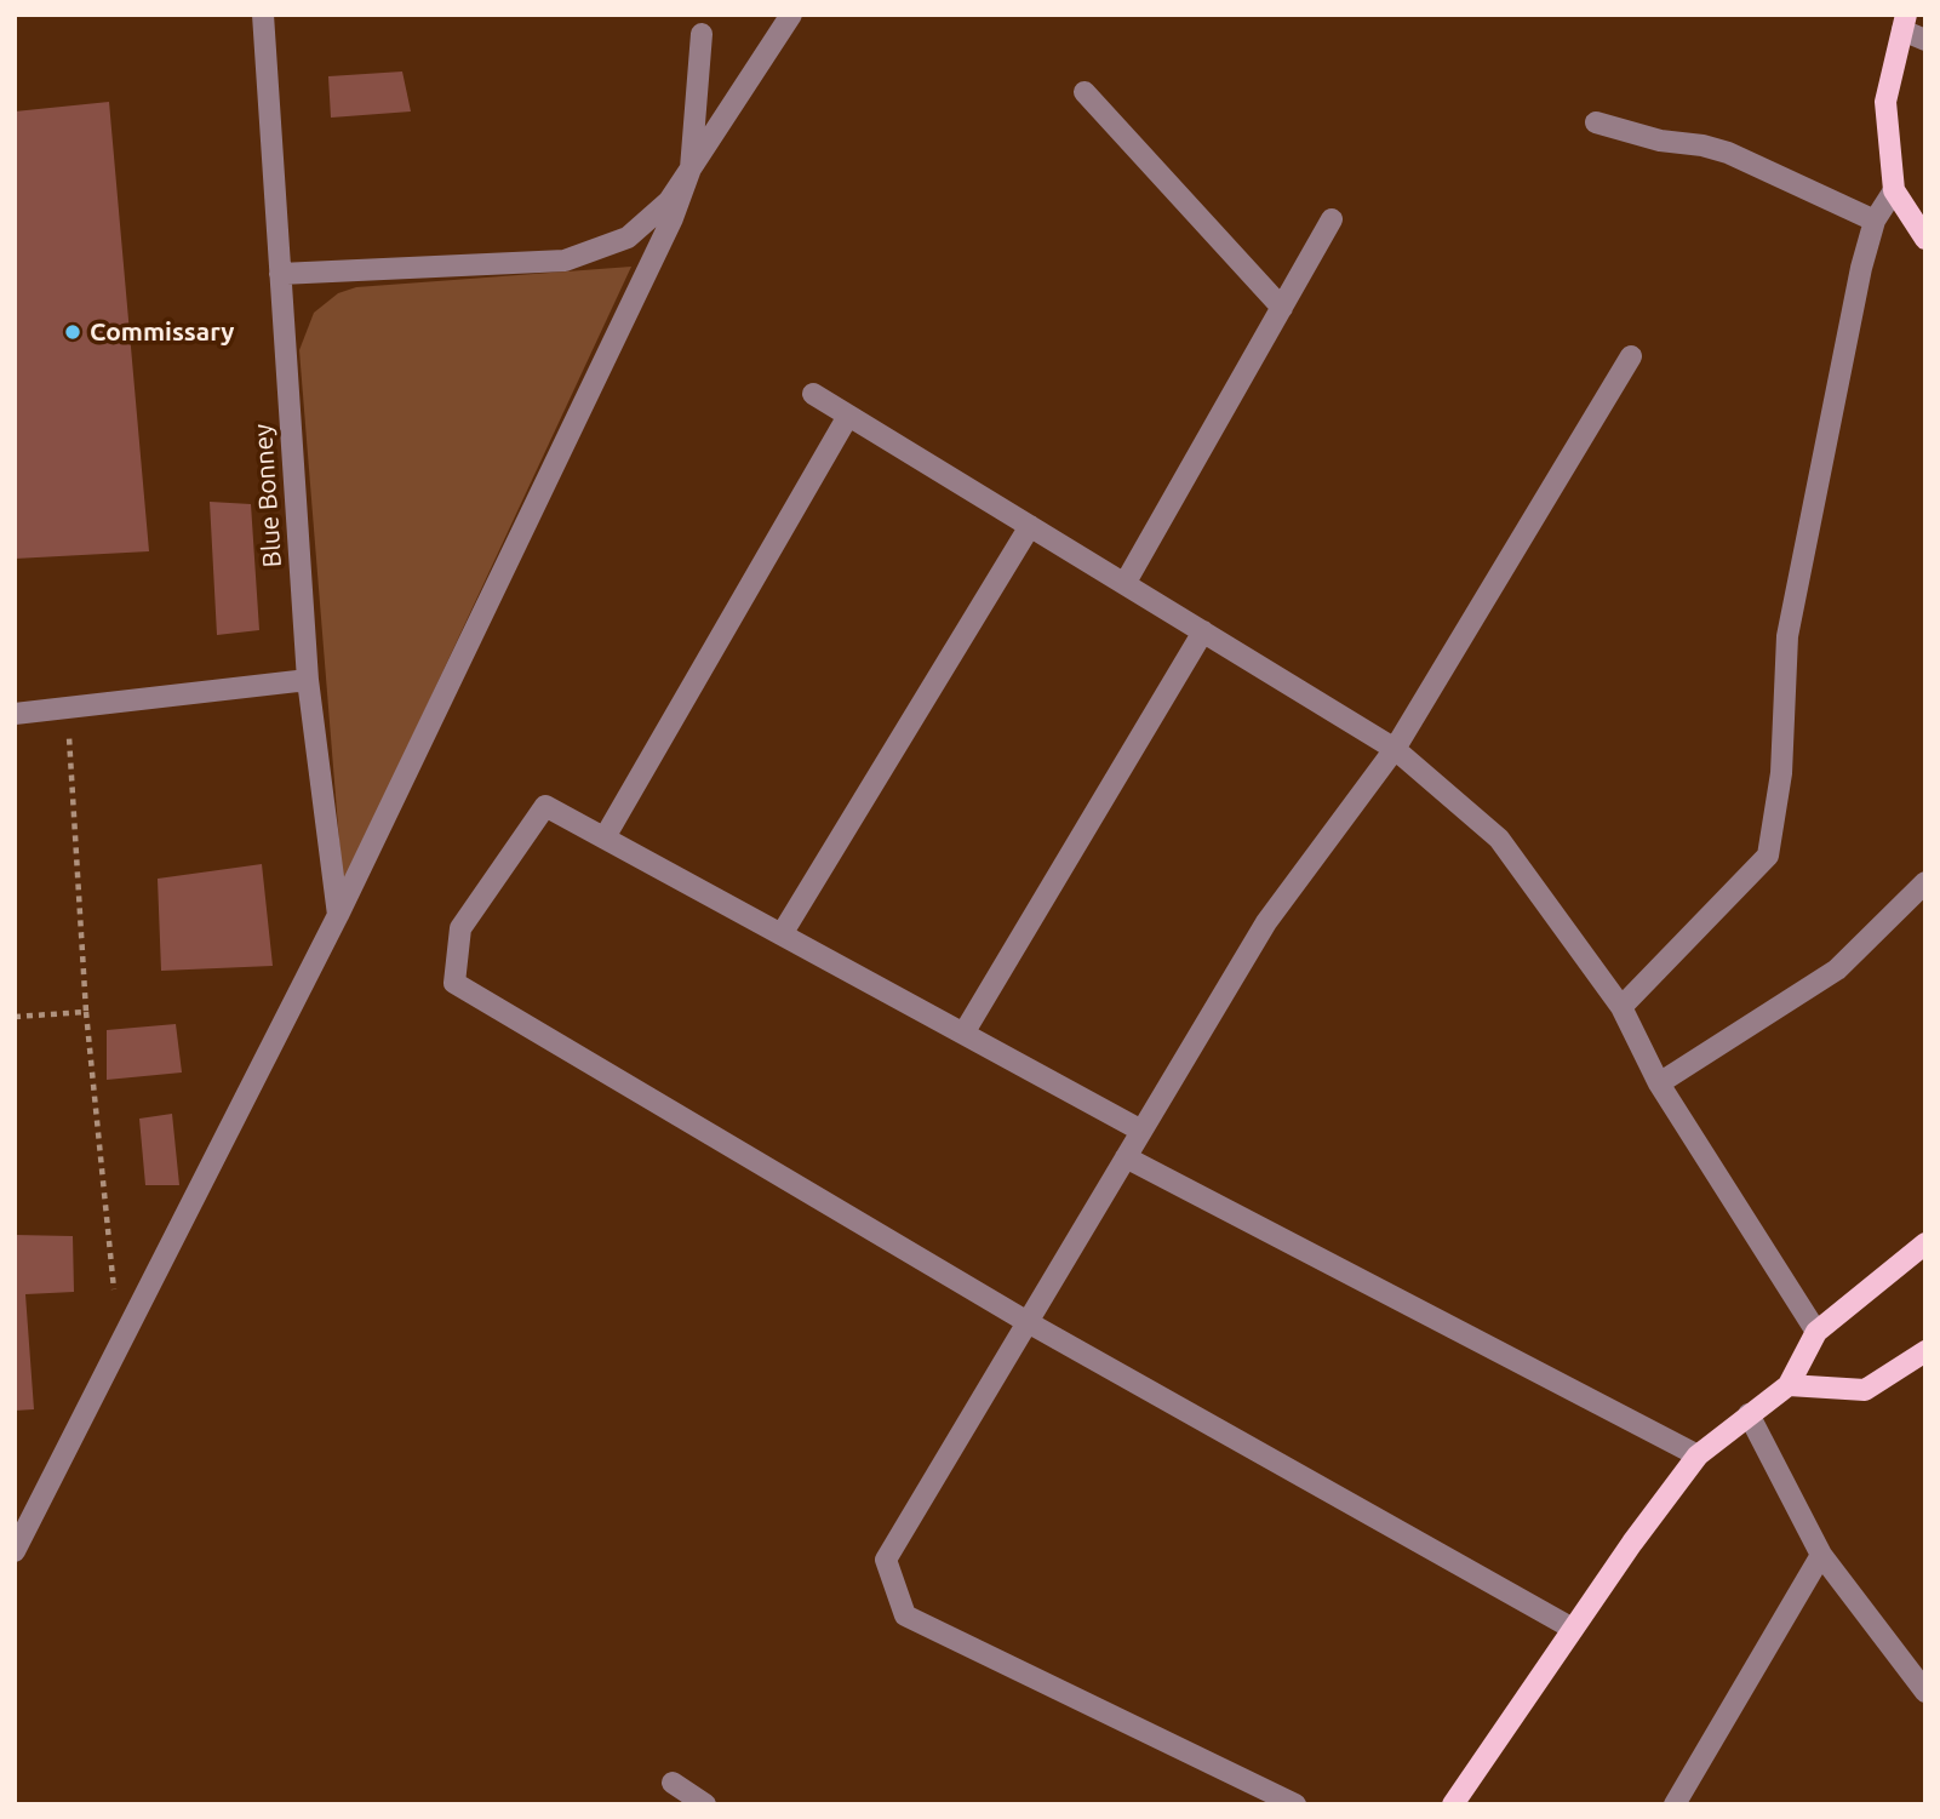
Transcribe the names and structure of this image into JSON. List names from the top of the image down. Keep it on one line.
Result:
{"streets":{"street":["Blue Bonney"]},"places":["Commissary"]}
